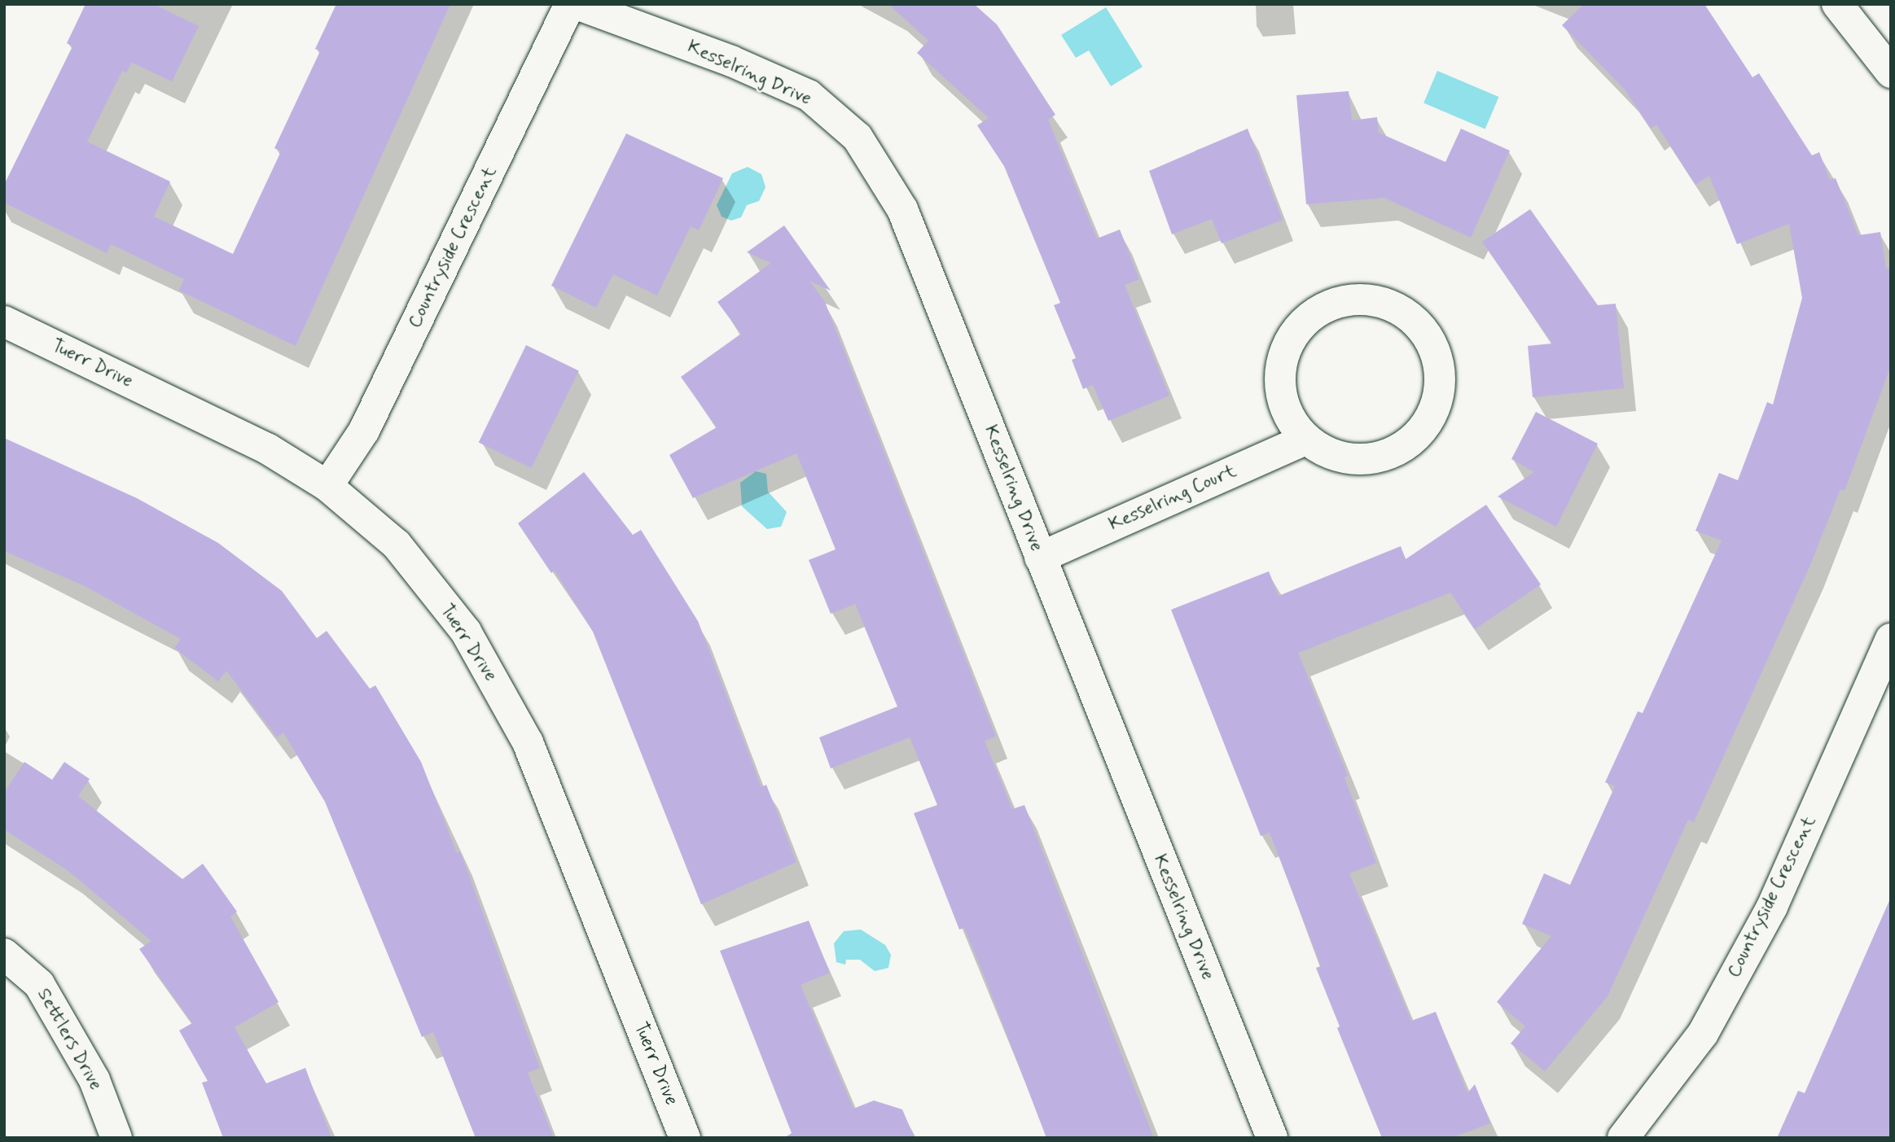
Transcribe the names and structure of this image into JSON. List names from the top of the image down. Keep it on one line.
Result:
{"streets":{"street":["Kesselring Drive","Countryside Crescent","Tuerr Drive","Kesselring Court","Settlers Drive"]},"crossings":[["Kesselring Drive","Kesselring Court"],["Countryside Crescent","Tuerr Drive"]]}
